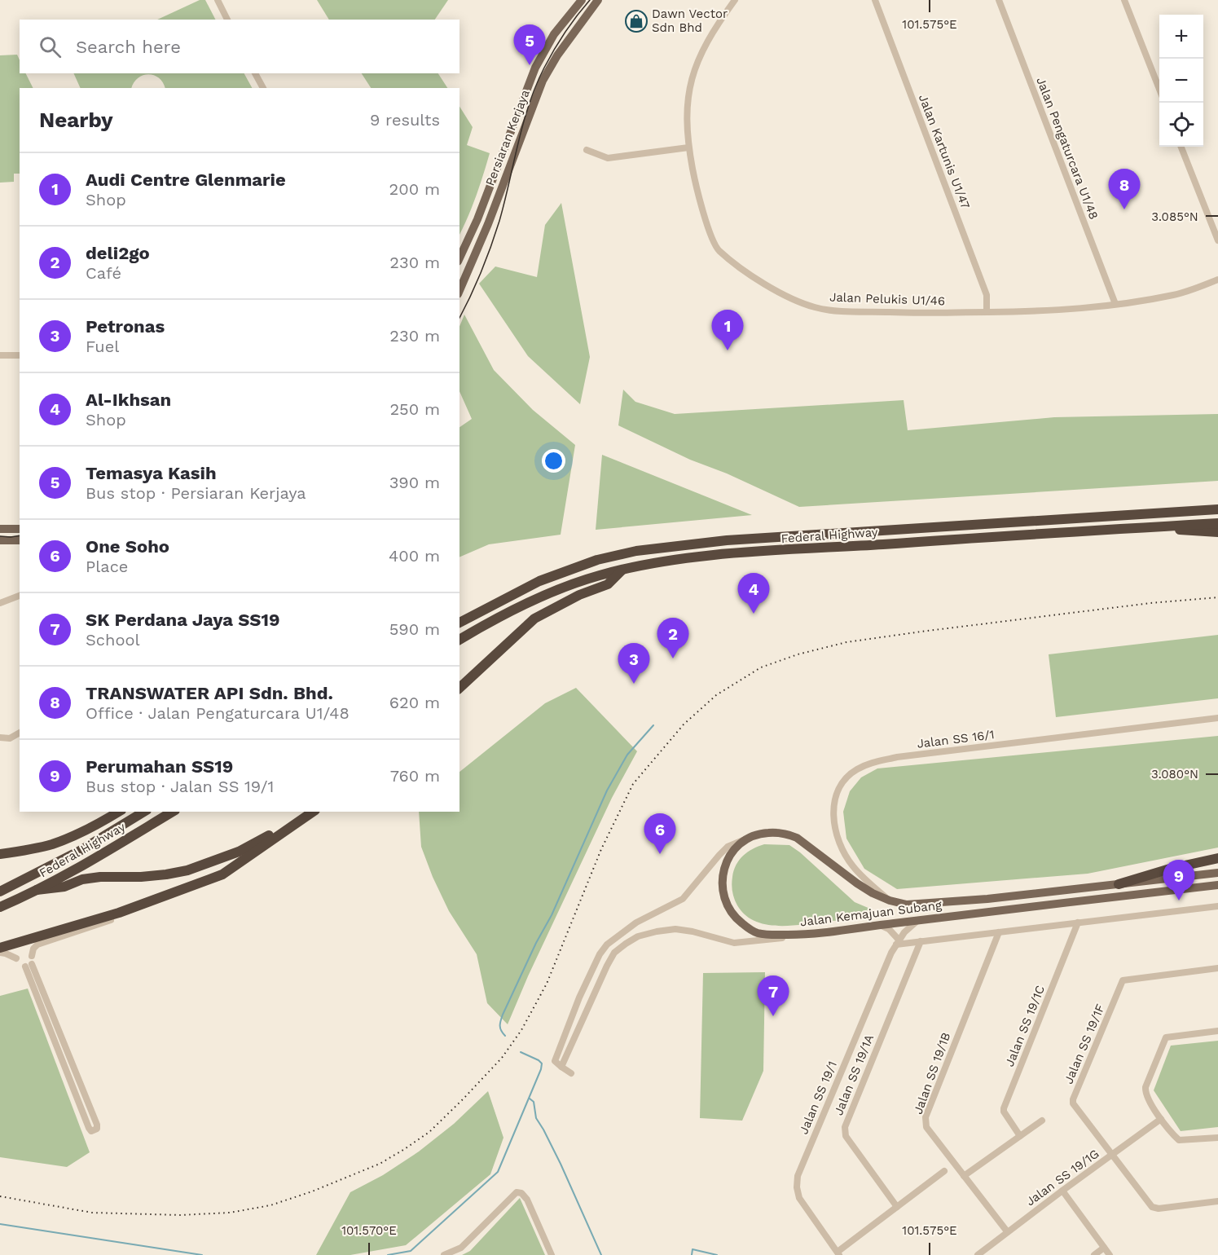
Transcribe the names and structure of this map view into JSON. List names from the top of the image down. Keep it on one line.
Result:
{"streets":{"highway":["Federal Highway"],"main road":["Persiaran Kerjaya","Jalan Kemajuan Subang"],"street":["Jalan Pengaturcara U1/48","Jalan Kartunis U1/47","Jalan Pelukis U1/46","Jalan SS 16/1","Jalan SS 19/1C","Jalan SS 19/1F","Jalan SS 19/1B","Jalan SS 19/1A","Jalan SS 19/1","Jalan SS 19/1G"]},"crossings":[["Jalan Pengaturcara U1/48","Jalan Pelukis U1/46"],["Jalan Kartunis U1/47","Jalan Pelukis U1/46"],["Jalan SS 16/1","Jalan Kemajuan Subang"],["Jalan Kemajuan Subang","Jalan SS 19/1"],["Jalan SS 19/1F","Jalan SS 19/1G"],["Jalan SS 19/1B","Jalan SS 19/1G"]],"places":{"shop":["Dawn Vector Sdn Bhd"]},"page":{"map_buttons":["+","−"],"search":"Search here","pins":["5","8","1","4","2","3","6","9","7"],"heading":["Nearby","9 results"],"list":[{"mark":"1","name":"Audi Centre Glenmarie","note":"Shop","value":"200 m"},{"mark":"2","name":"deli2go","note":"Café","value":"230 m"},{"mark":"3","name":"Petronas","note":"Fuel","value":"230 m"},{"mark":"4","name":"Al-Ikhsan","note":"Shop","value":"250 m"},{"mark":"5","name":"Temasya Kasih","note":"Bus stop · Persiaran Kerjaya","value":"390 m"},{"mark":"6","name":"One Soho","note":"Place","value":"400 m"},{"mark":"7","name":"SK Perdana Jaya SS19","note":"School","value":"590 m"},{"mark":"8","name":"TRANSWATER API Sdn. Bhd.","note":"Office · Jalan Pengaturcara U1/48","value":"620 m"},{"mark":"9","name":"Perumahan SS19","note":"Bus stop · Jalan SS 19/1","value":"760 m"}]},"coordinates":["101.575°E","3.085°N","3.080°N","101.570°E"]}
